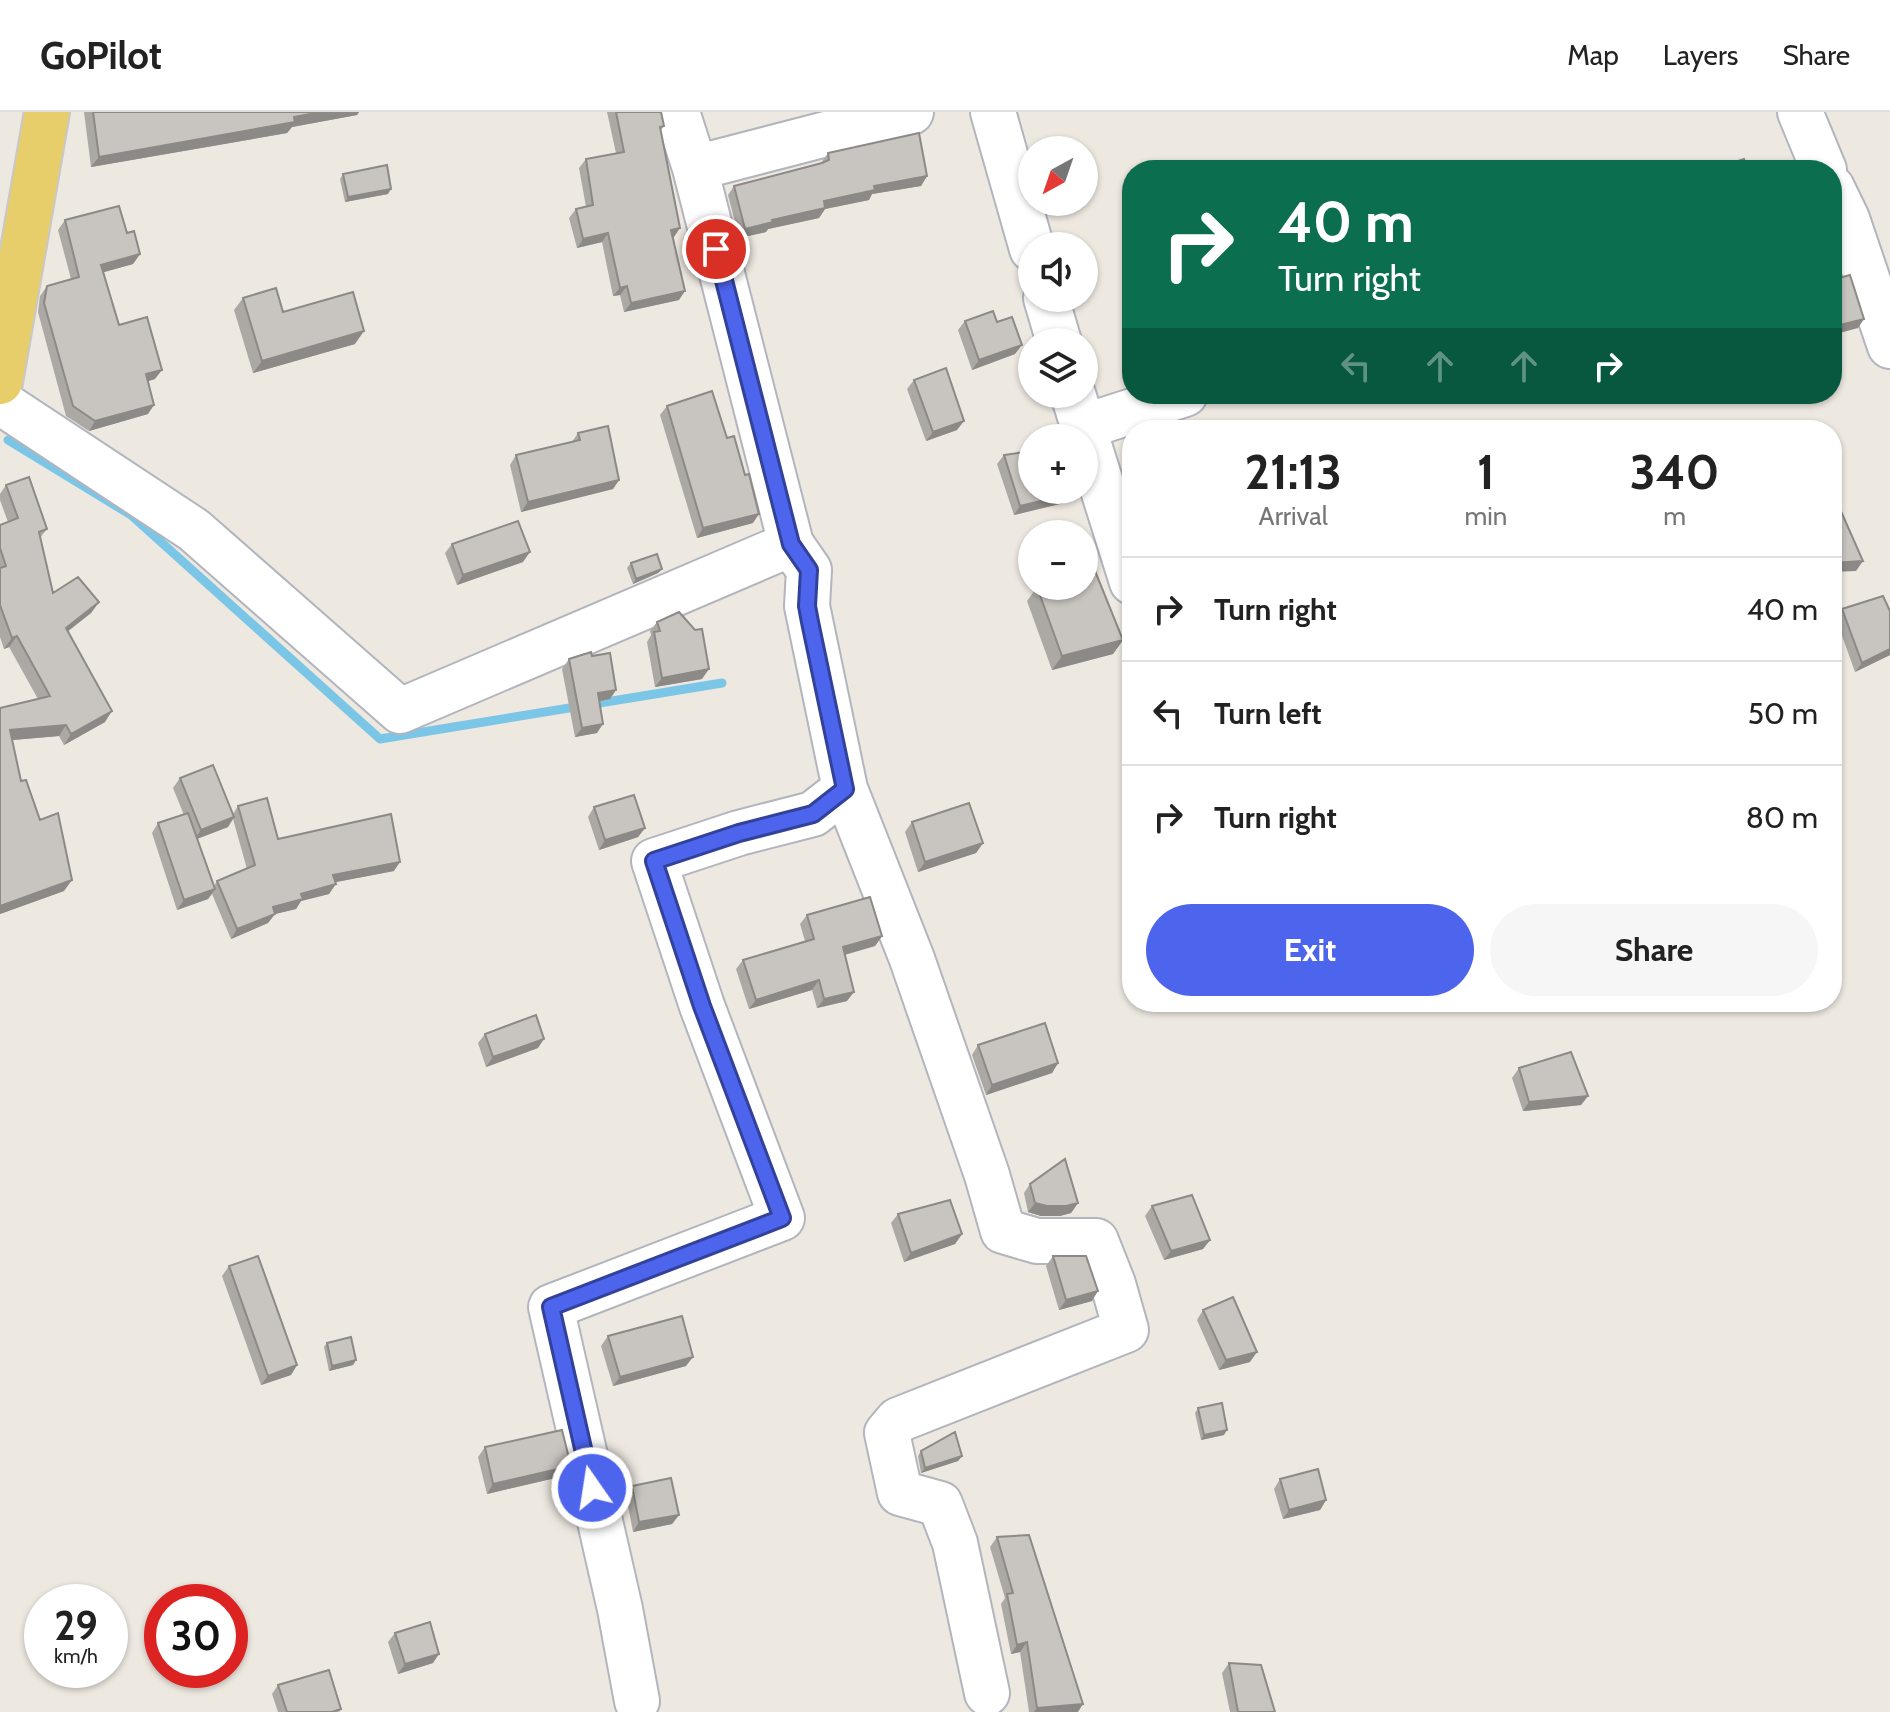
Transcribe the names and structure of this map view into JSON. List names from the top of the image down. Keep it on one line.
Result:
{"north":"bottom left","page":{"header":"GoPilot","nav":["Map","Layers","Share"],"map_buttons":["+","−"],"turn":["40 m","Turn right"],"eta":["21:13","Arrival","1","min","340","m"],"list":[{"name":"Turn right","value":"40 m"},{"name":"Turn left","value":"50 m"},{"name":"Turn right","value":"80 m"}],"buttons":["Exit","Share"],"speed":"29 km/h","limit":"30"}}
